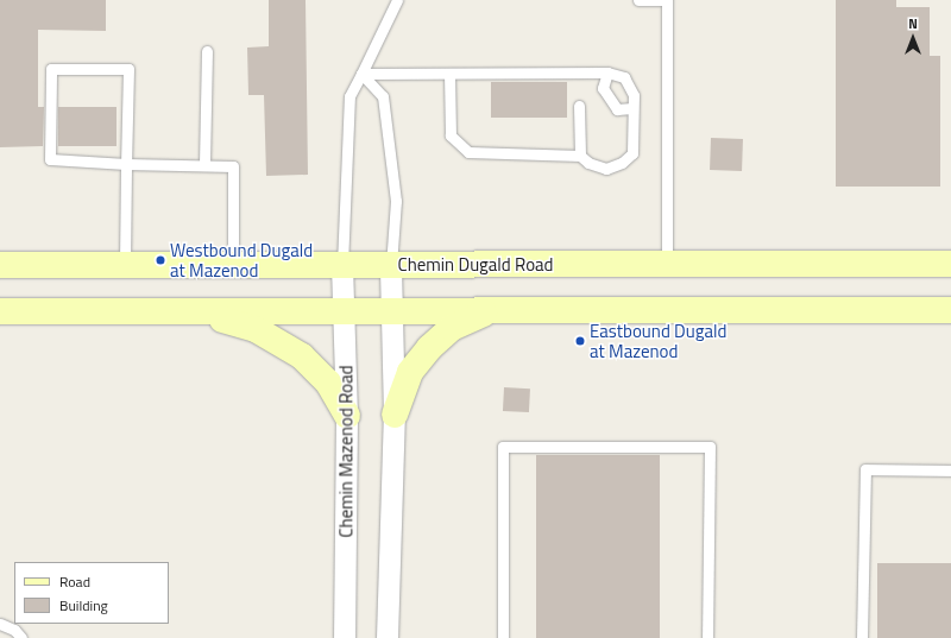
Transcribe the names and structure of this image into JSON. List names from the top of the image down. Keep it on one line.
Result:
{"streets":{"main road":["Chemin Dugald Road"],"street":["Chemin Mazenod Road"]},"crossings":[["Chemin Dugald Road","Chemin Mazenod Road"]],"places":["Westbound Dugald at Mazenod","Eastbound Dugald at Mazenod"],"legend":["Road","Building"],"north":"top"}
